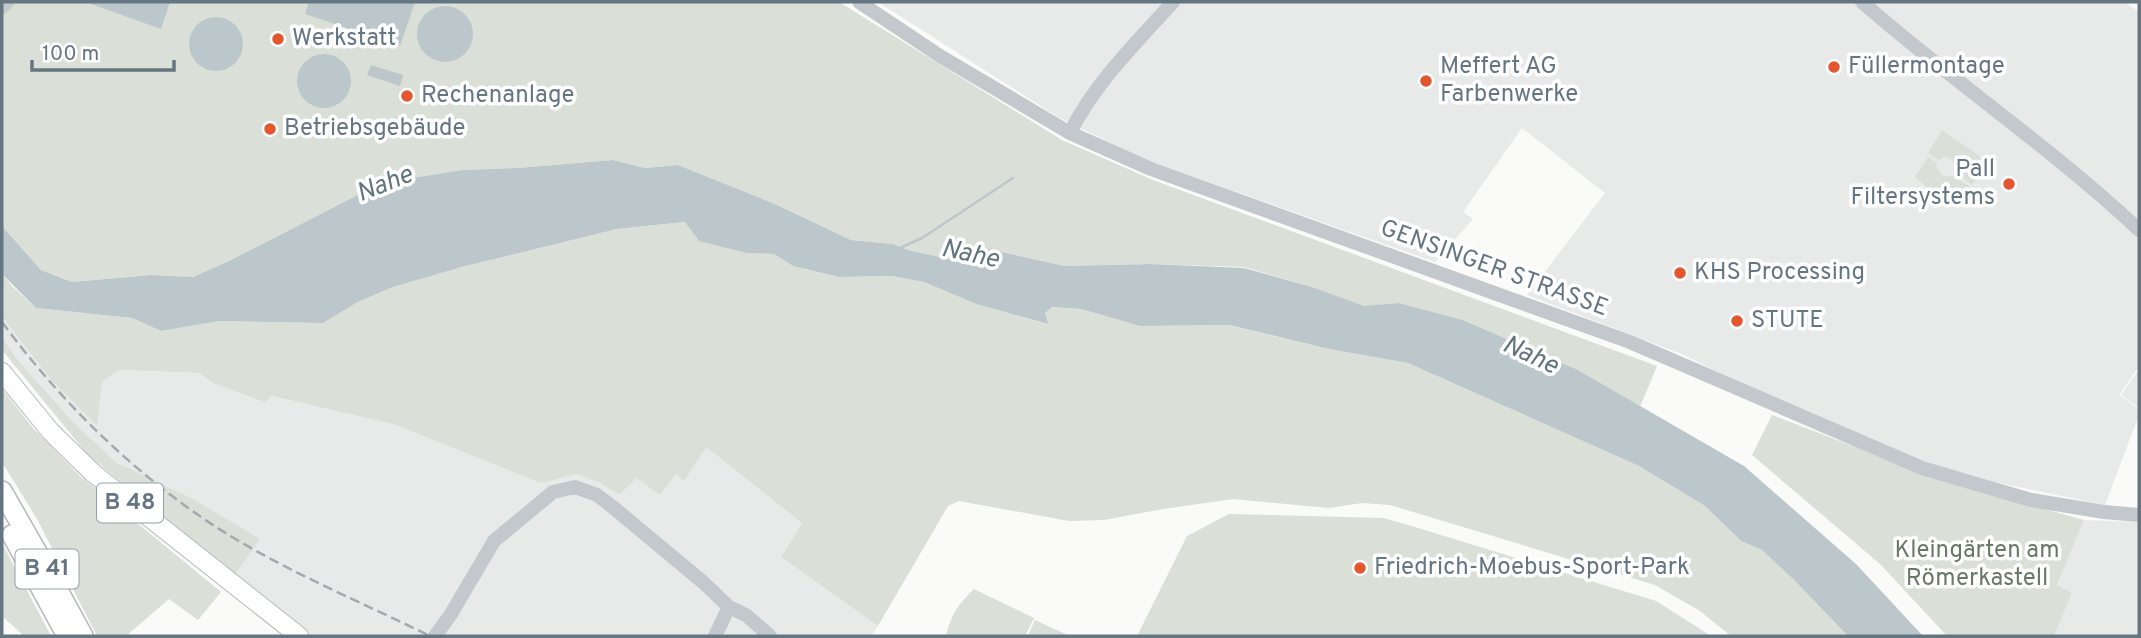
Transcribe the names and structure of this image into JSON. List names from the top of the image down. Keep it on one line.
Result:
{"streets":{"highway":["B 41"],"main road":["B 48"],"street":["GENSINGER STRASSE"]},"water":["Nahe"],"parks":["Kleingärten am Römerkastell"],"places":["Werkstatt","Füllermontage","Meffert AG Farbenwerke","Rechenanlage","Betriebsgebäude","Pall Filtersystems","KHS Processing","STUTE","Friedrich-Moebus-Sport-Park"],"scale_bar":"100 m"}
